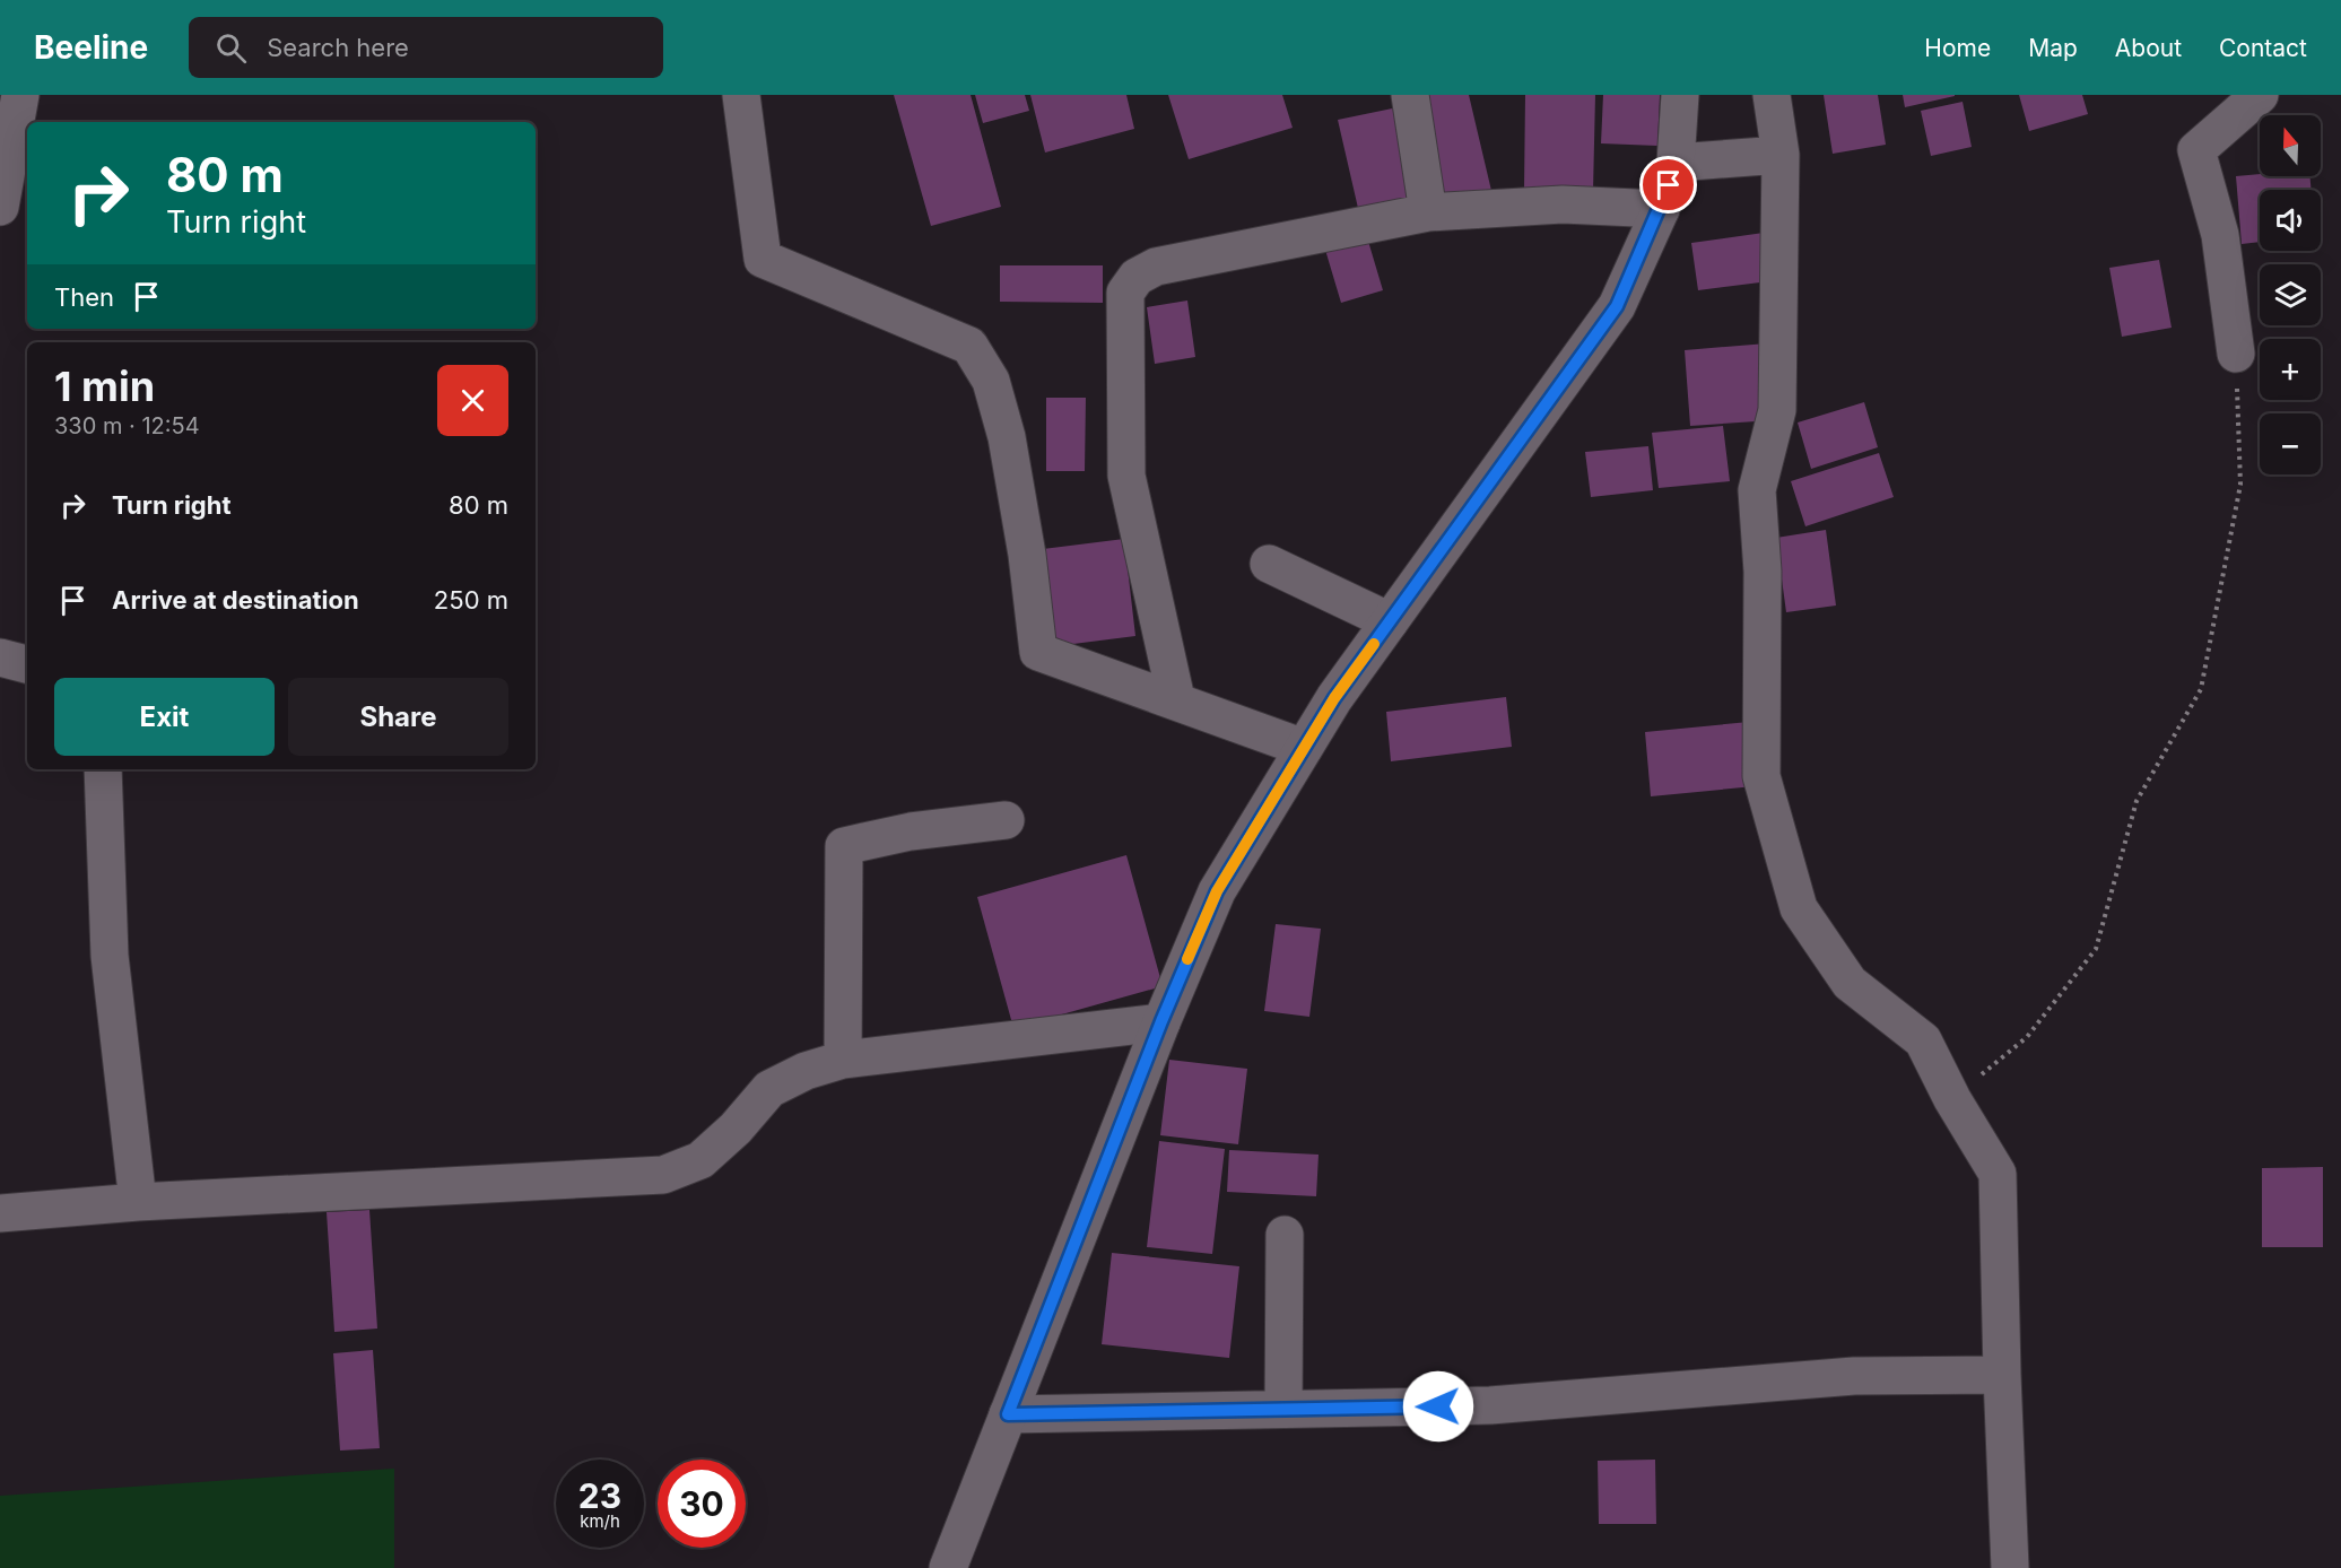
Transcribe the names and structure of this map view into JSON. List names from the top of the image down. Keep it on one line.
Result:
{"north":"top","page":{"header":"Beeline","search":"Search here","nav":["Home","Map","About","Contact"],"map_buttons":["+","−"],"turn":["80 m","Turn right"],"then":"Then","heading":["1 min","330 m · 12:54"],"list":[{"name":"Turn right","value":"80 m"},{"name":"Arrive at destination","value":"250 m"}],"buttons":["Exit","Share"],"speed":"23 km/h","limit":"30"}}
